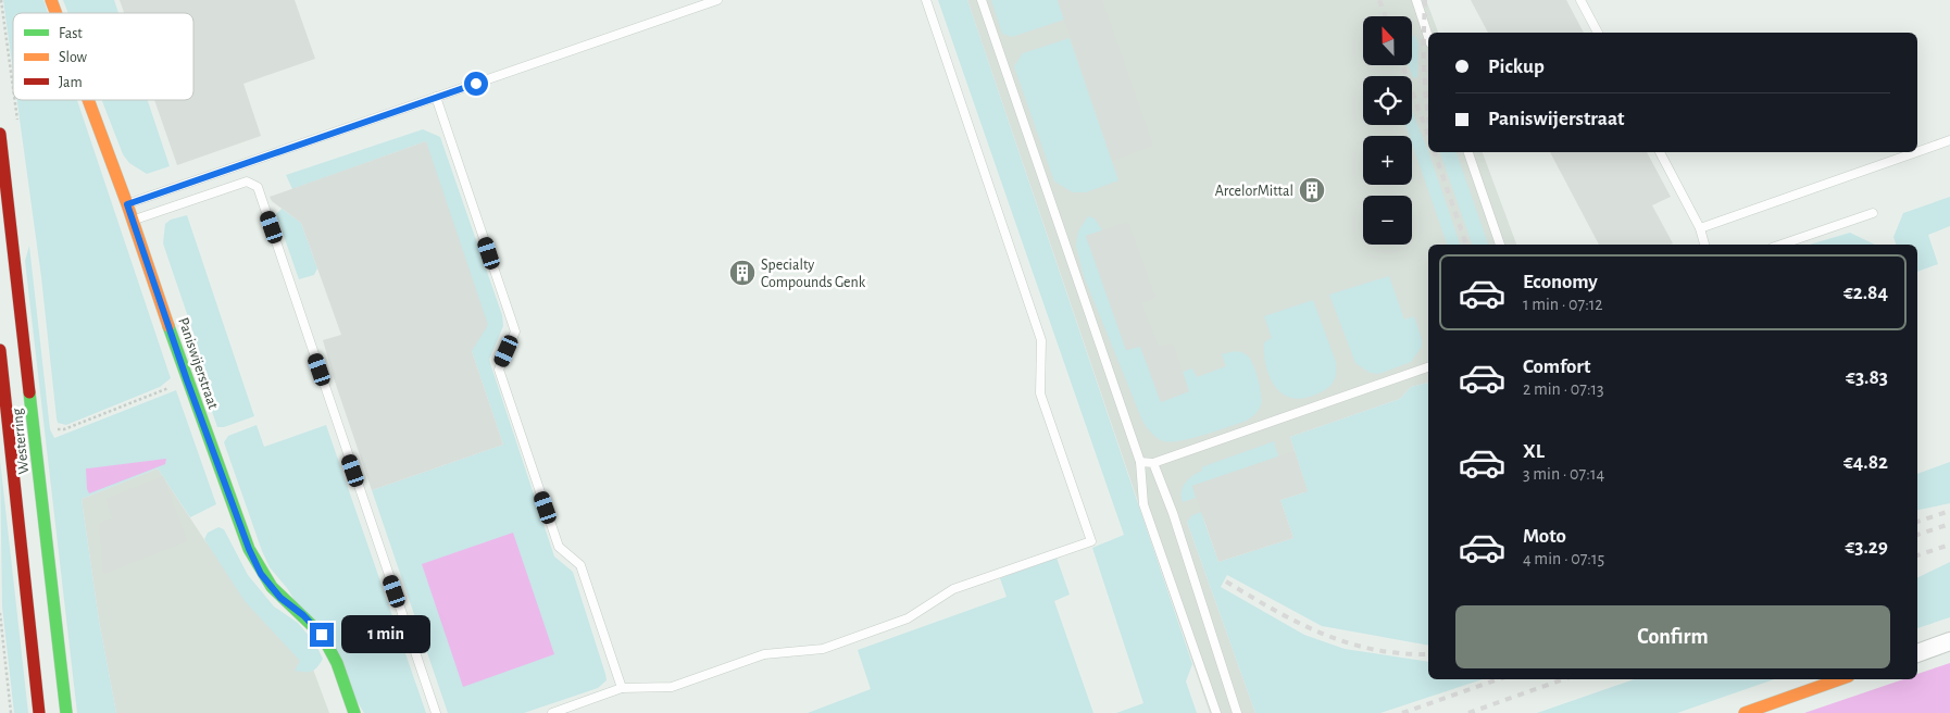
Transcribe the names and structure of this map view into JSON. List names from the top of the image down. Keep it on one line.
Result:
{"streets":{"main road":["Paniswijerstraat","Westerring"]},"places":{"building":["ArcelorMittal","Specialty Compounds Genk"]},"legend":["Fast","Slow","Jam"],"north":"top","page":{"map_buttons":["+","−"],"banner":["Pickup","Paniswijerstraat"],"list":[{"name":"Economy","note":"1 min · 07:12","value":"€2.84"},{"name":"Comfort","note":"2 min · 07:13","value":"€3.83"},{"name":"XL","note":"3 min · 07:14","value":"€4.82"},{"name":"Moto","note":"4 min · 07:15","value":"€3.29"}],"buttons":"Confirm","bubble":"1 min"}}
